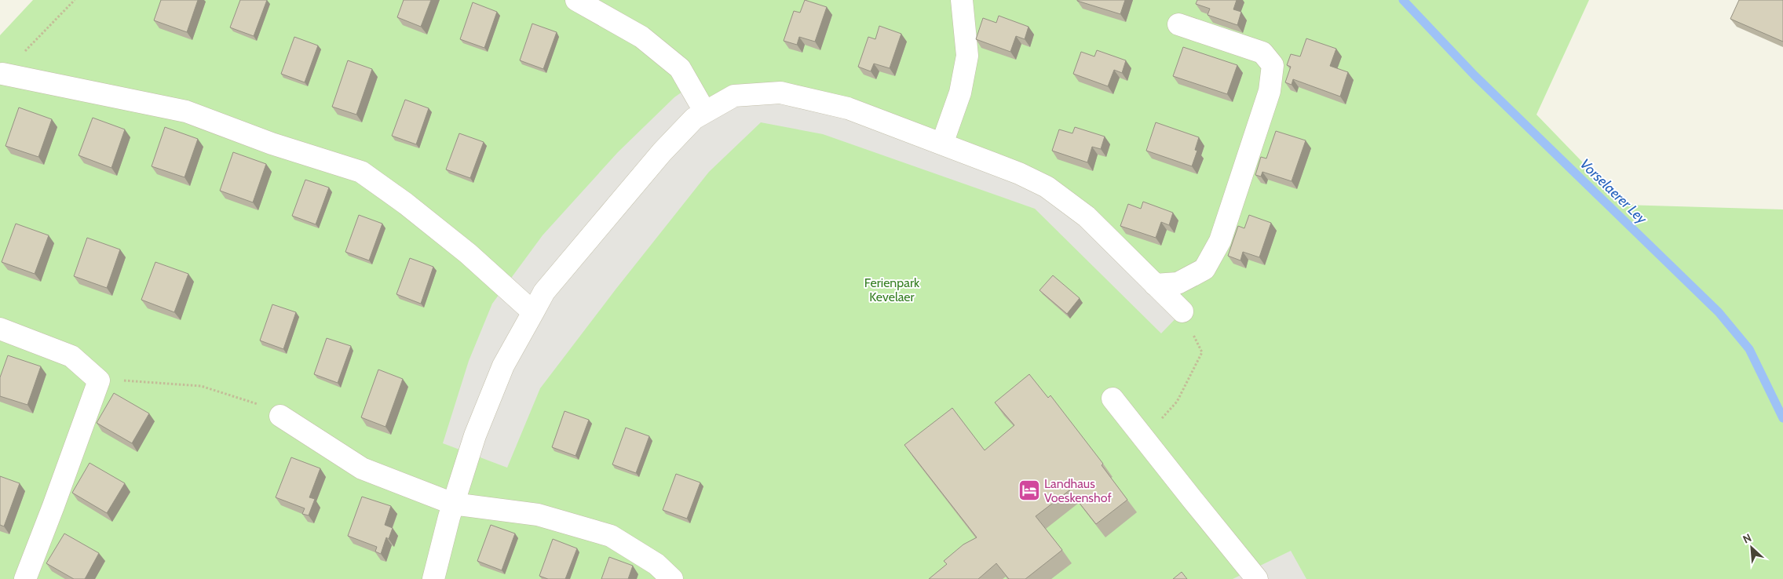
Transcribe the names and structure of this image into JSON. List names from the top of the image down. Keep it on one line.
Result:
{"water":["Vorselaerer Ley"],"parks":["Ferienpark Kevelaer"],"places":{"hotel":["Landhaus Voeskenshof"]},"north":"top left"}
